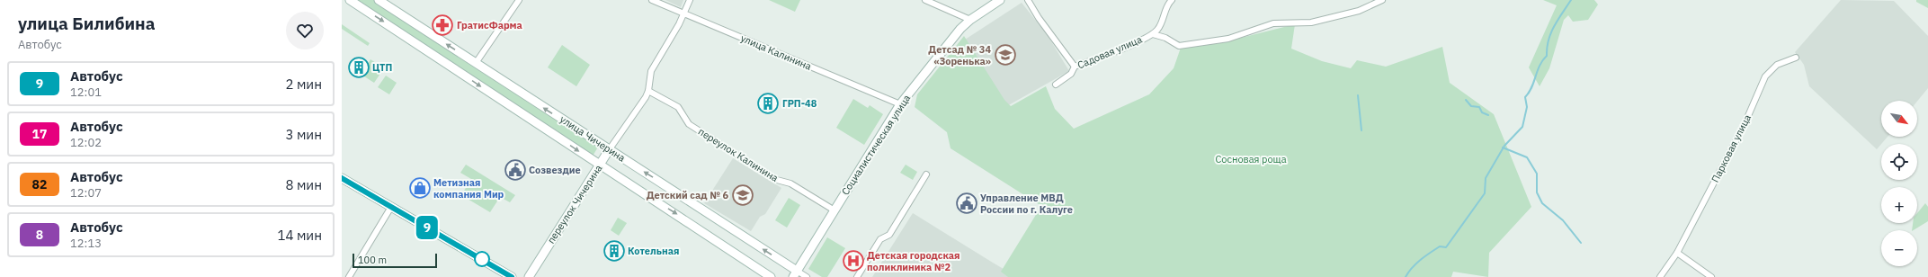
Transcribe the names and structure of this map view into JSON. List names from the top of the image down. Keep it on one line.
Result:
{"streets":{"street":["улица Калинина","Садовая улица","улица Чичерина","Социалистическая улица","Парковая улица","переулок Калинина","переулок Чичерина"]},"crossings":[["улица Калинина","Социалистическая улица"],["улица Калинина","переулок Чичерина"],["улица Чичерина","Социалистическая улица"],["улица Чичерина","переулок Чичерина"],["Социалистическая улица","переулок Калинина"],["переулок Калинина","переулок Чичерина"]],"parks":["Сосновая роща"],"places":{"pharmacy":["ГратисФарма"],"school or university":["Детсад № 34 «Зоренька»","Детский сад № 6"],"building":["ЦТП","ГРП-48","Котельная"],"public building":["Созвездие","Управление МВД России по г. Калуге"],"shop":["Метизная компания Мир"],"hospital":["Детская городская поликлиника №2"]},"lines":["bus line 9"],"scale_bar":"100 m","north":"bottom right","page":{"heading":["улица Билибина","Автобус"],"on_map":"9","list":[{"mark":"9","name":"Автобус","note":"12:01","value":"2 мин"},{"mark":"17","name":"Автобус","note":"12:02","value":"3 мин"},{"mark":"82","name":"Автобус","note":"12:07","value":"8 мин"},{"mark":"8","name":"Автобус","note":"12:13","value":"14 мин"}],"map_buttons":["+","−"],"scale":"100 m"}}
